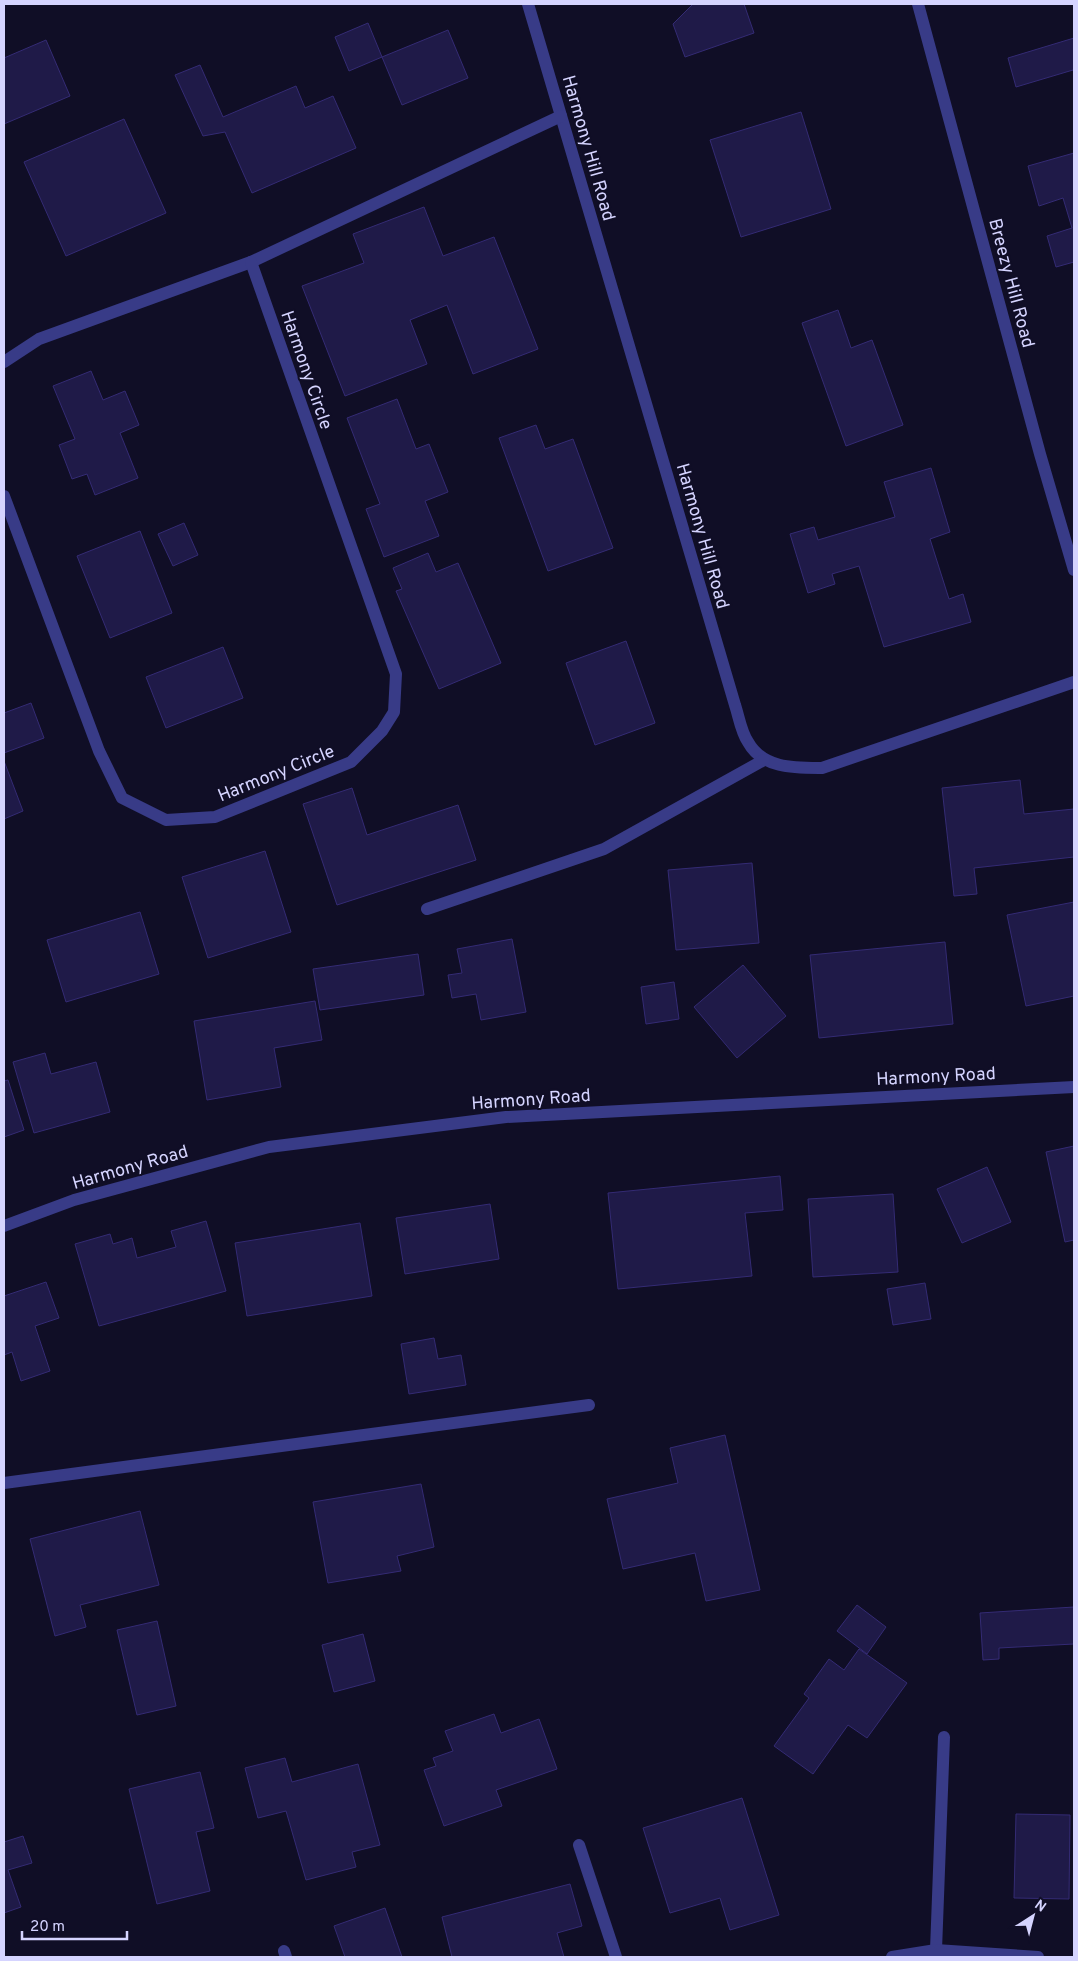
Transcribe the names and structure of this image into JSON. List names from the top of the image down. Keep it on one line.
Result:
{"streets":{"street":["Harmony Hill Road","Breezy Hill Road","Harmony Circle","Harmony Road"]},"scale_bar":"20 m","north":"top right"}
